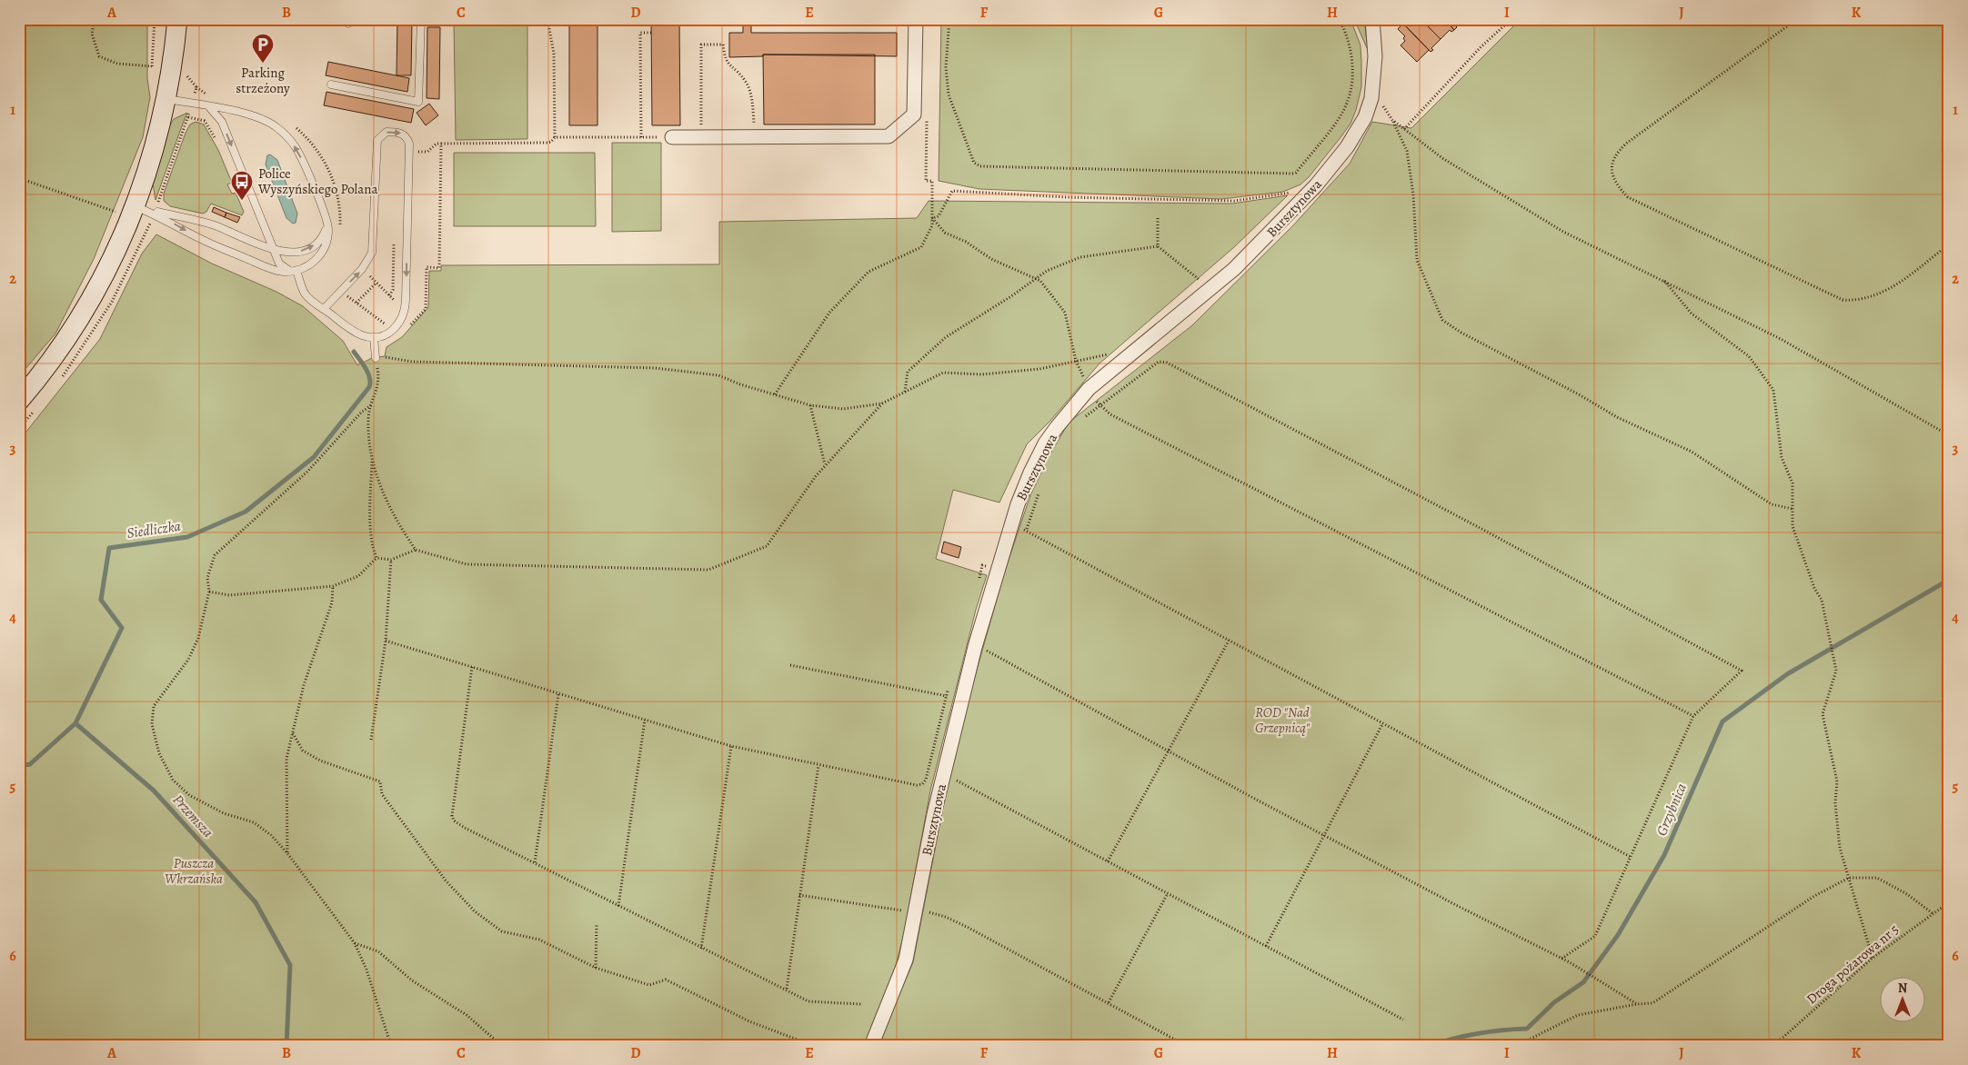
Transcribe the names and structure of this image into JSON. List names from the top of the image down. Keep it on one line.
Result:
{"streets":{"street":["Bursztynowa"],"path":["Droga pożarowa nr 5"]},"water":["Siedliczka","Grzybnica","Przemsza"],"parks":["ROD \"Nad Grzepnicą\"","Puszcza Wkrzańska"],"places":{"parking":["Parking strzeżony"],"bus stop":["Police Wyszyńskiego Polana"]},"north":"top","grid":{"columns":["A","B","C","D","E","F","G","H","I","J","K"],"rows":["1","2","3","4","5","6"]}}
